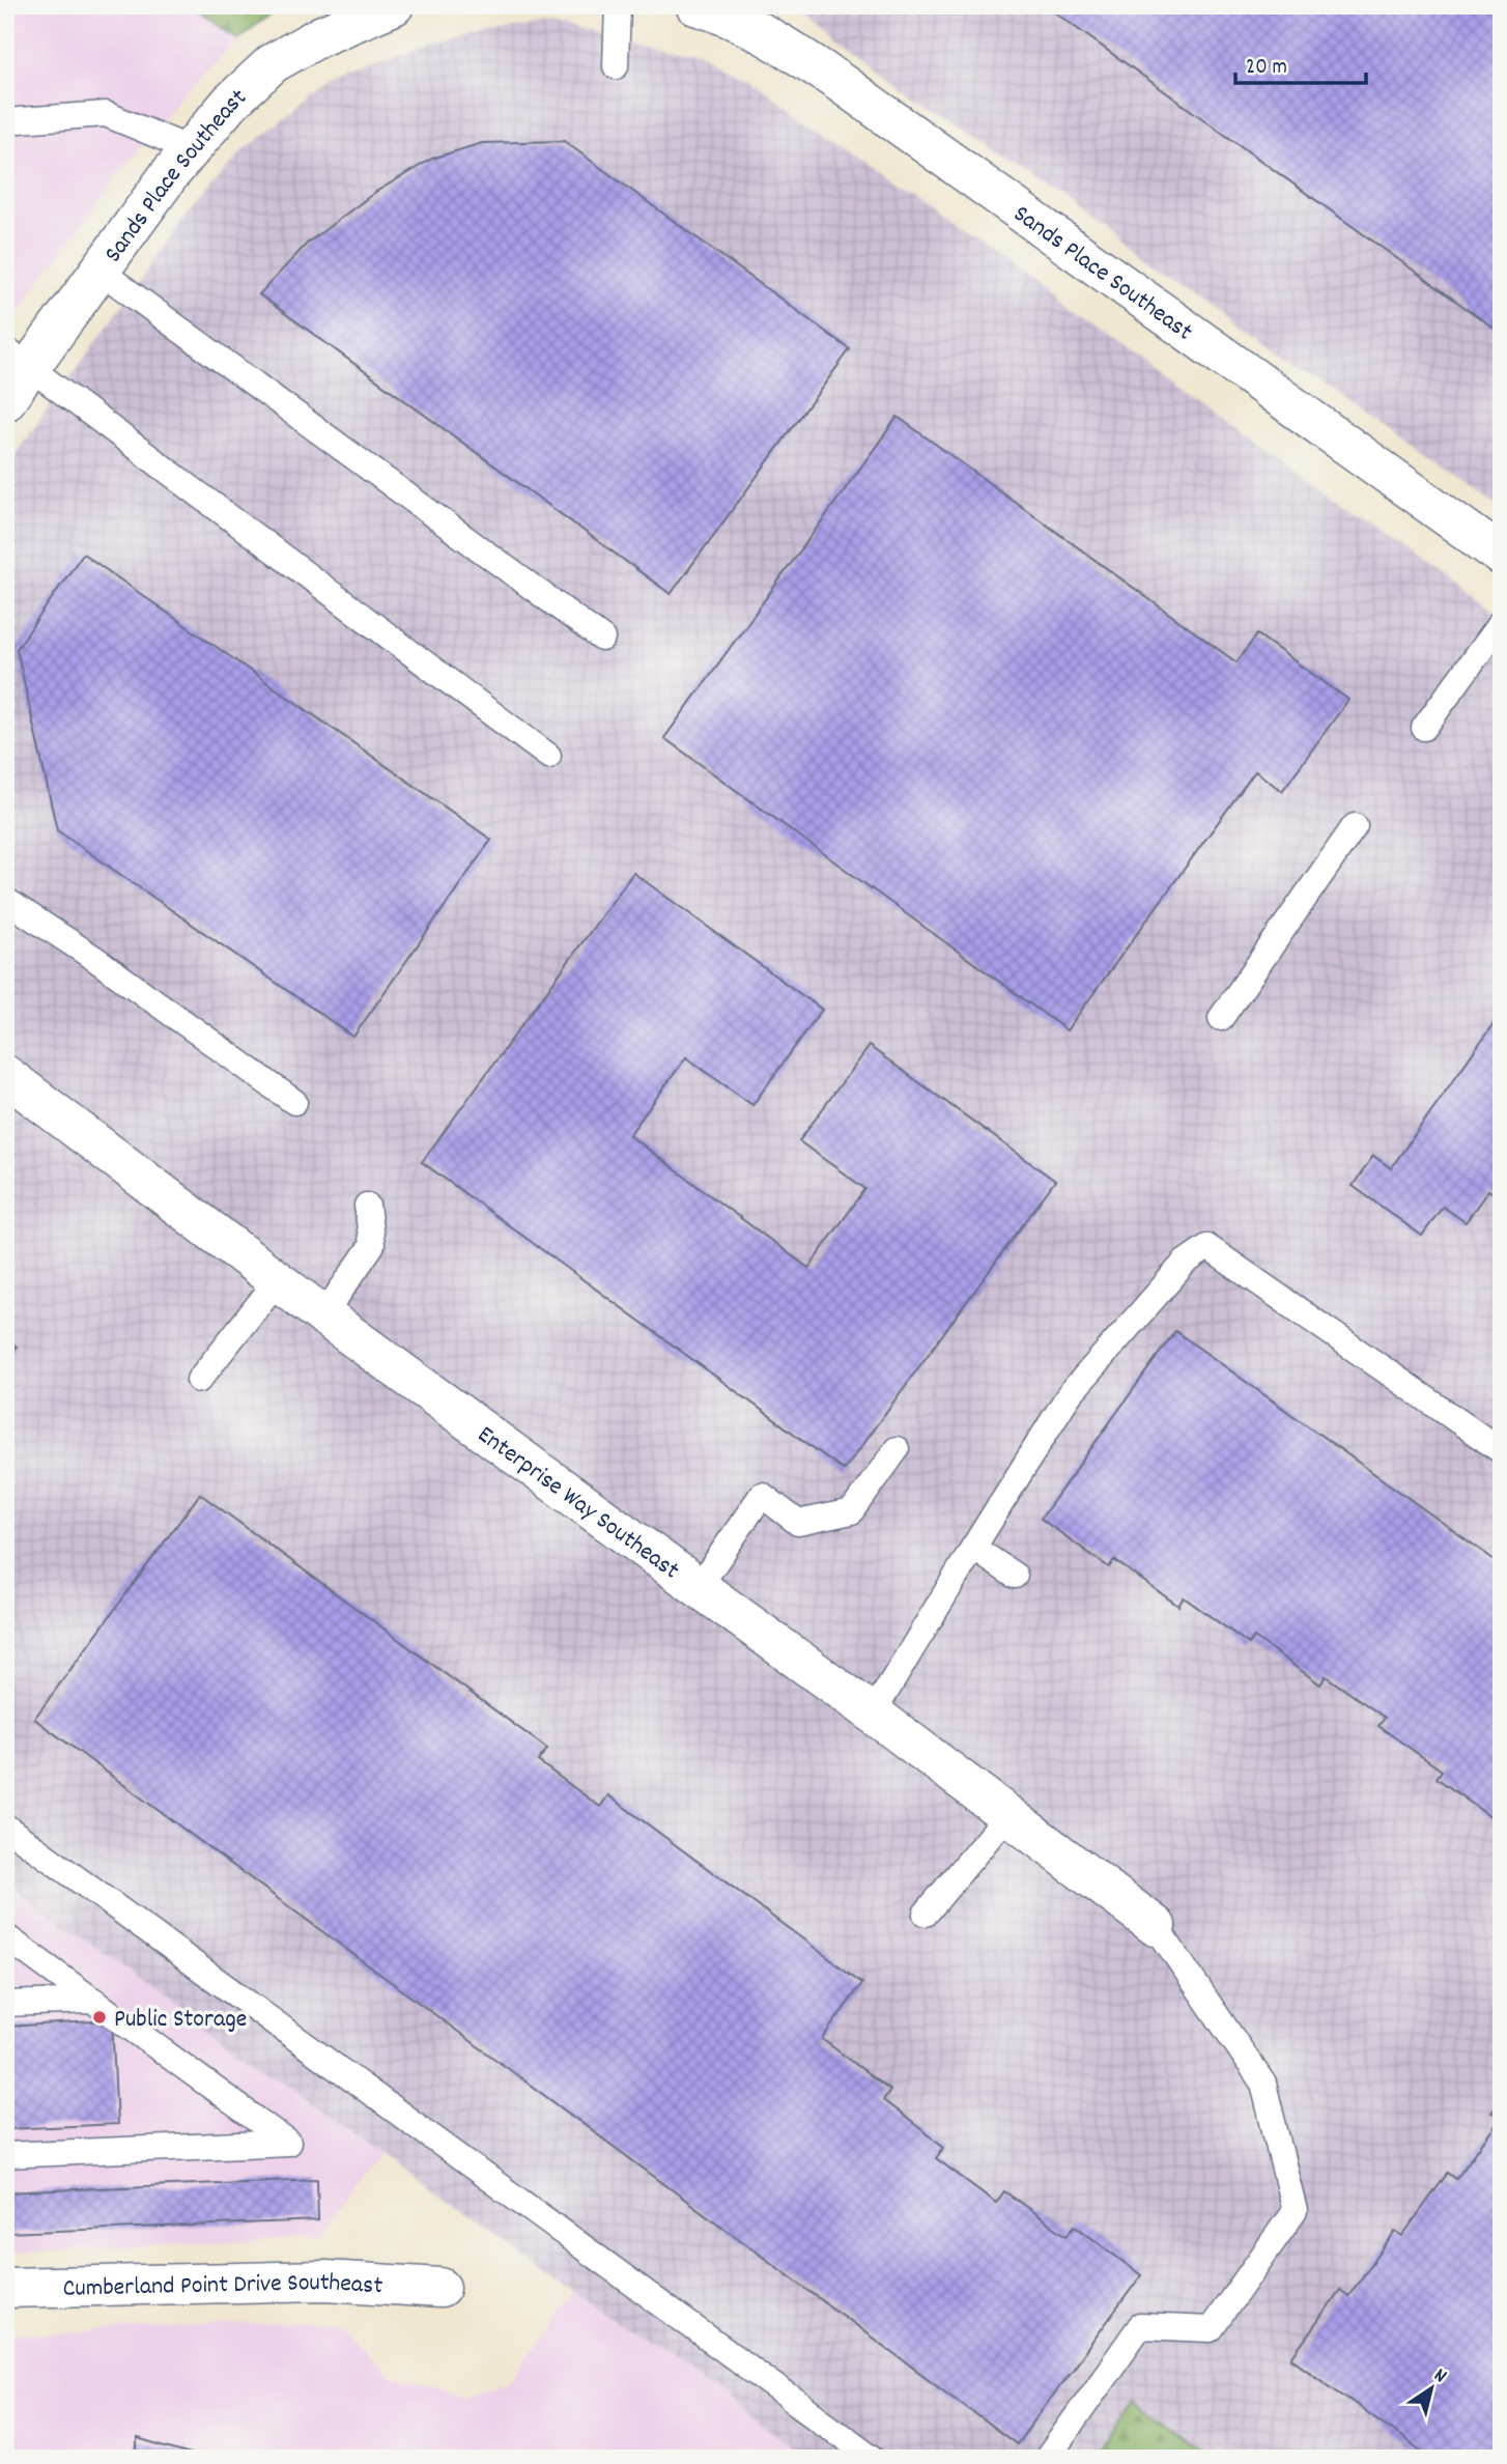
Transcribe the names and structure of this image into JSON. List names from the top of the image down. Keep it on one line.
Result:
{"streets":{"street":["Sands Place Southeast","Enterprise Way Southeast","Cumberland Point Drive Southeast"]},"places":["Public Storage"],"scale_bar":"20 m","north":"top right"}
